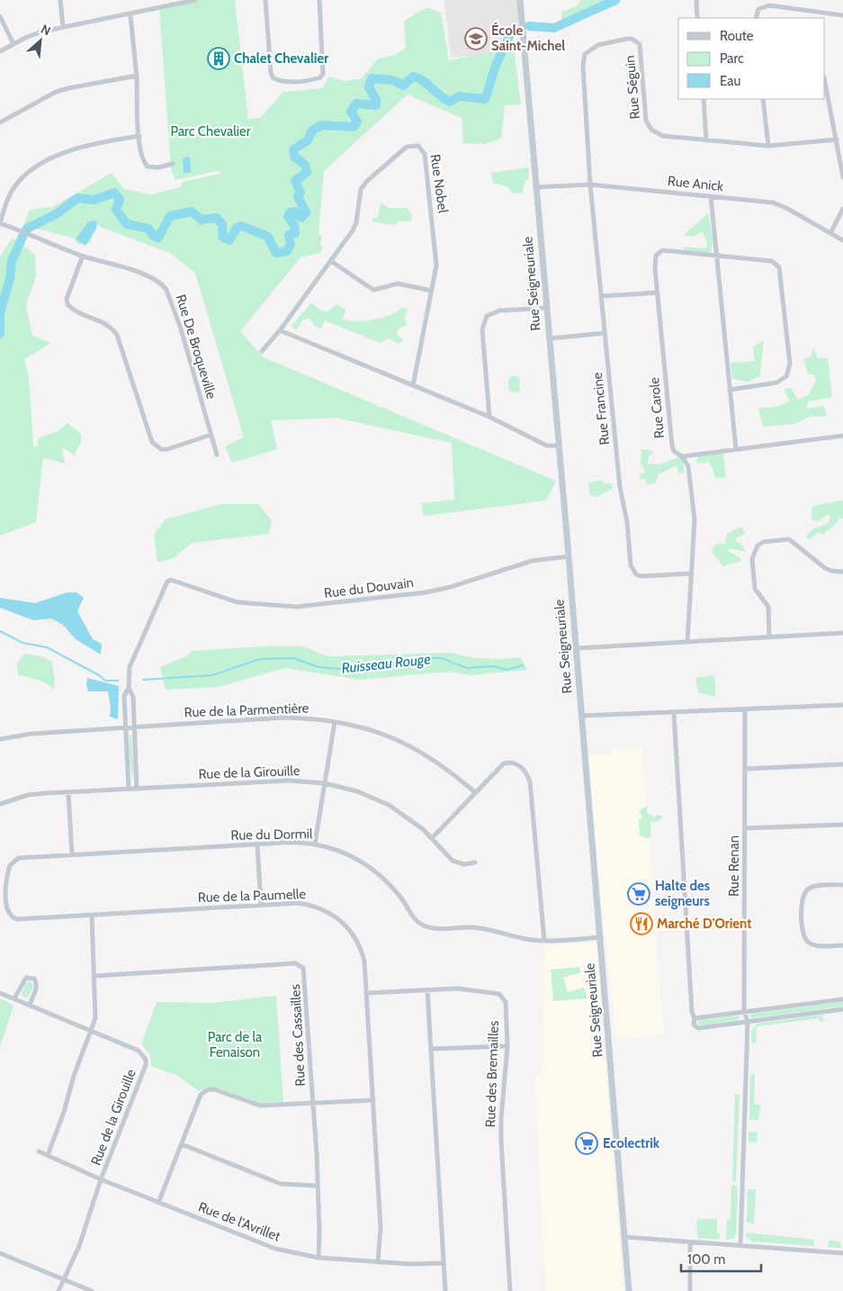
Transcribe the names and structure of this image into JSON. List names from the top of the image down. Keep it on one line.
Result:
{"streets":{"street":["Rue Séguin","Rue Nobel","Rue Anick","Rue Seigneuriale","Rue De Broqueville","Rue Carole","Rue Francine","Rue du Douvain","Rue de la Parmentière","Rue de la Girouille","Rue du Dormil","Rue Renan","Rue de la Paumelle","Rue des Cassailles","Rue des Bremailles","Rue de l'Avrillet"]},"crossings":[["Rue Séguin","Rue Anick"],["Rue Séguin","Rue Francine"],["Rue Anick","Rue Seigneuriale"],["Rue Anick","Rue Francine"],["Rue Seigneuriale","Rue du Douvain"],["Rue Seigneuriale","Rue du Dormil"],["Rue Carole","Rue Francine"],["Rue de la Girouille","Rue de l'Avrillet"],["Rue du Dormil","Rue de la Paumelle"],["Rue de la Paumelle","Rue des Bremailles"],["Rue de la Paumelle","Rue de l'Avrillet"],["Rue des Cassailles","Rue de l'Avrillet"]],"water":["Ruisseau Rouge"],"parks":["Parc Chevalier","Parc de la Fenaison"],"places":{"school or university":["École Saint-Michel"],"building":["Chalet Chevalier"],"supermarket":["Halte des seigneurs","Ecolectrik"],"restaurant":["Marché D'Orient"]},"legend":["Route","Parc","Eau"],"scale_bar":"100 m","north":"top right"}
